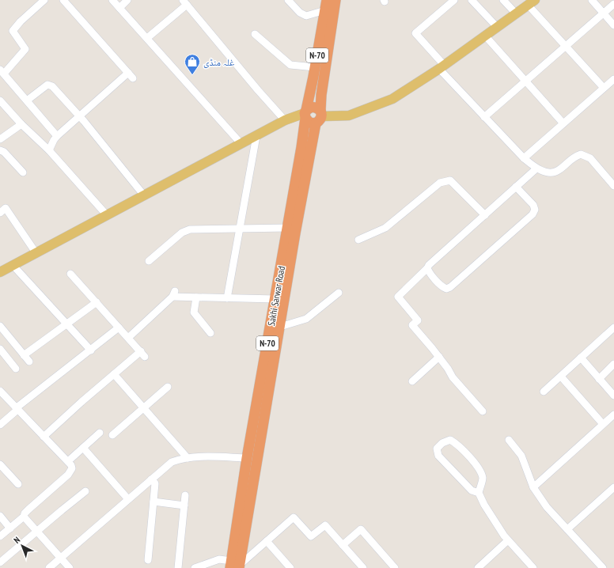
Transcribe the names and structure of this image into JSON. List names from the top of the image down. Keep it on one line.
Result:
{"streets":{"highway":["N-70","Sakhi Sarwar Road"]},"crossings":[["N-70","Sakhi Sarwar Road"]],"places":{"shop":["غلہ منڈی"]},"north":"top left"}
